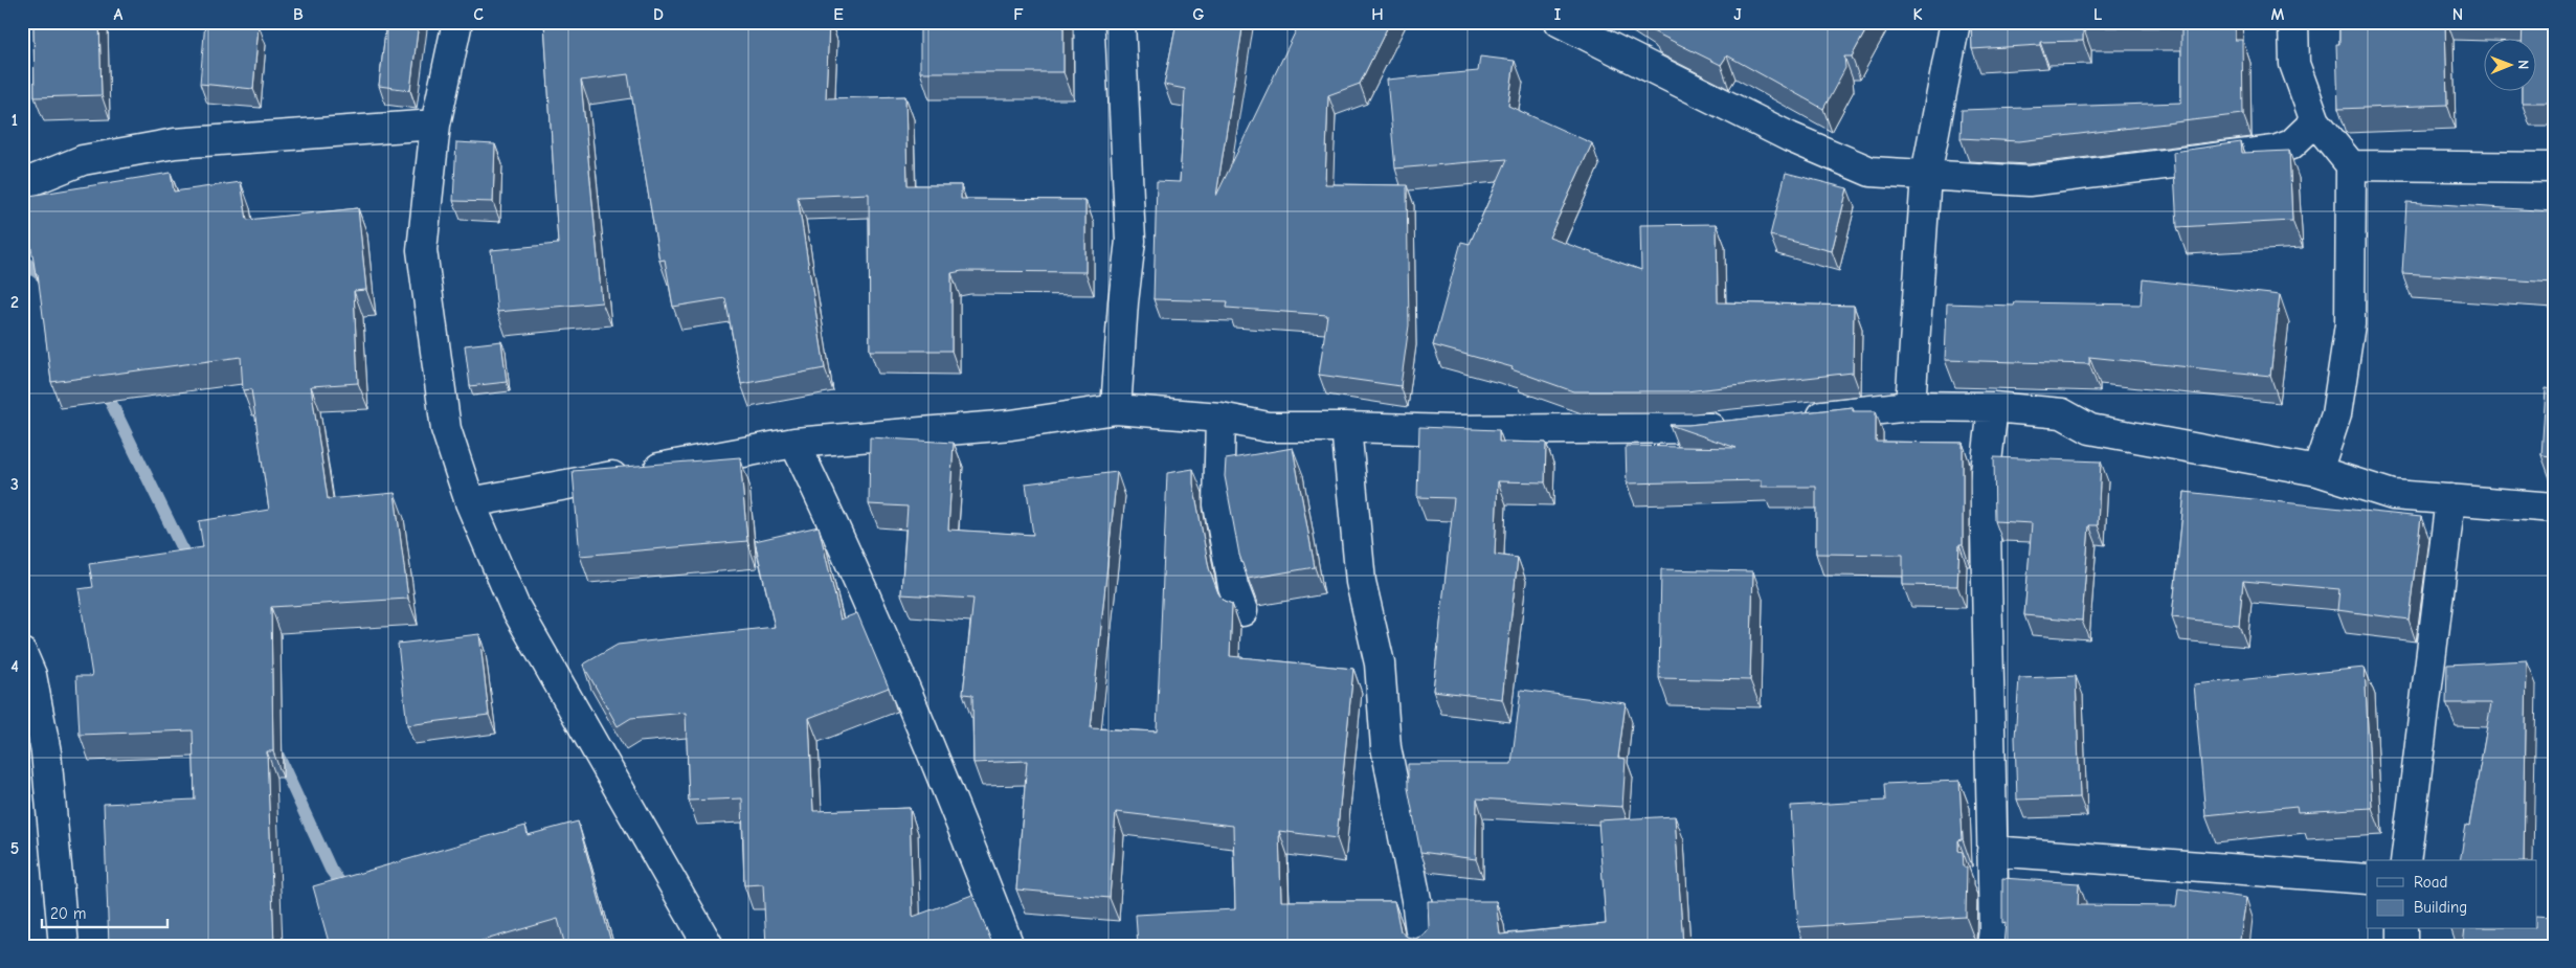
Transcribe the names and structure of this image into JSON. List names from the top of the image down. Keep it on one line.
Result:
{"legend":["Road","Building"],"scale_bar":"20 m","north":"right","grid":{"columns":["A","B","C","D","E","F","G","H","I","J","K","L","M","N"],"rows":["1","2","3","4","5"]}}
